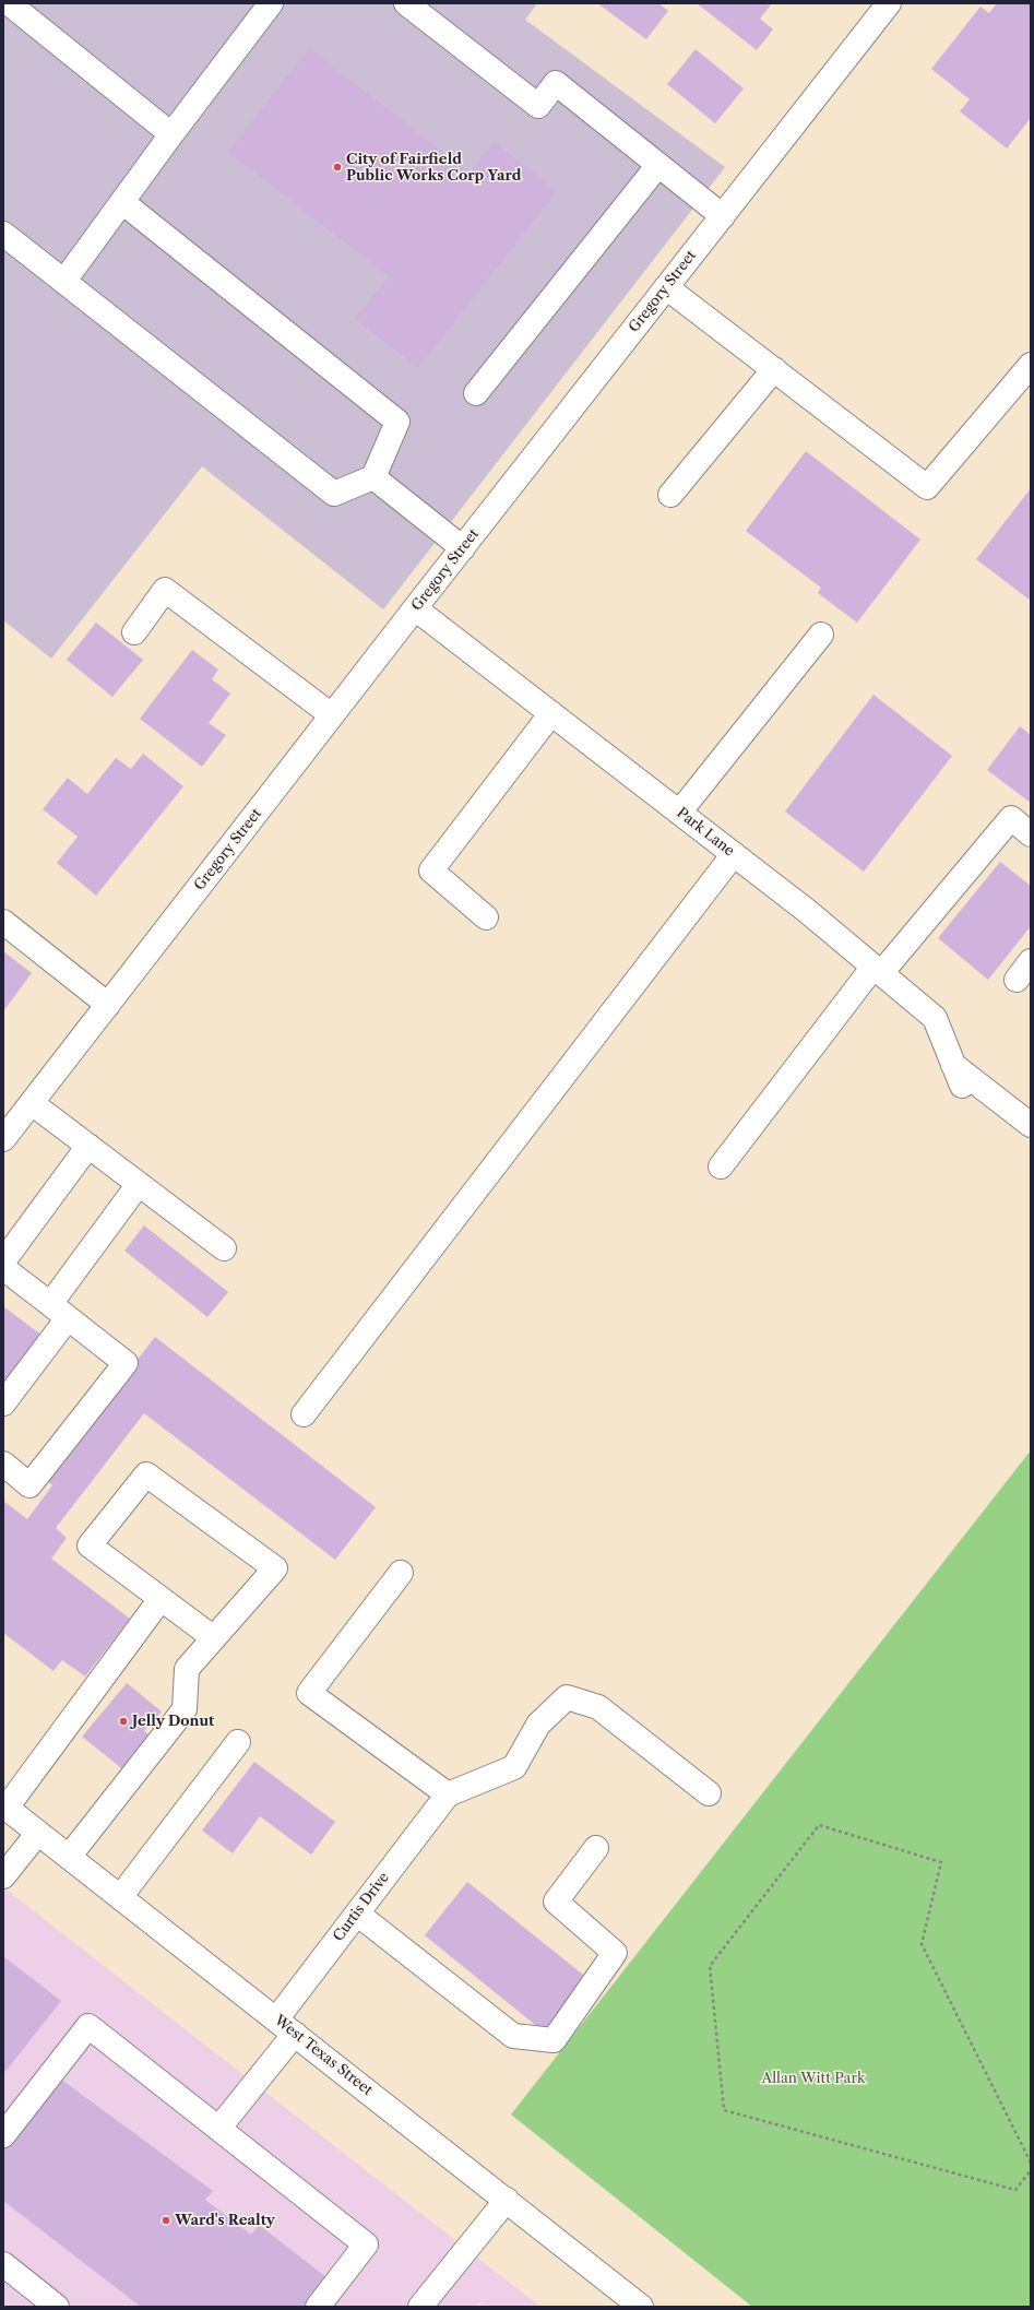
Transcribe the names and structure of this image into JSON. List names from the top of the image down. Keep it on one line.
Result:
{"streets":{"street":["Gregory Street","Park Lane","Curtis Drive","West Texas Street"]},"crossings":[["Gregory Street","Park Lane"],["Curtis Drive","West Texas Street"]],"parks":["Allan Witt Park"],"places":["City of Fairfield Public Works Corp Yard","Jelly Donut","Ward's Realty"]}
